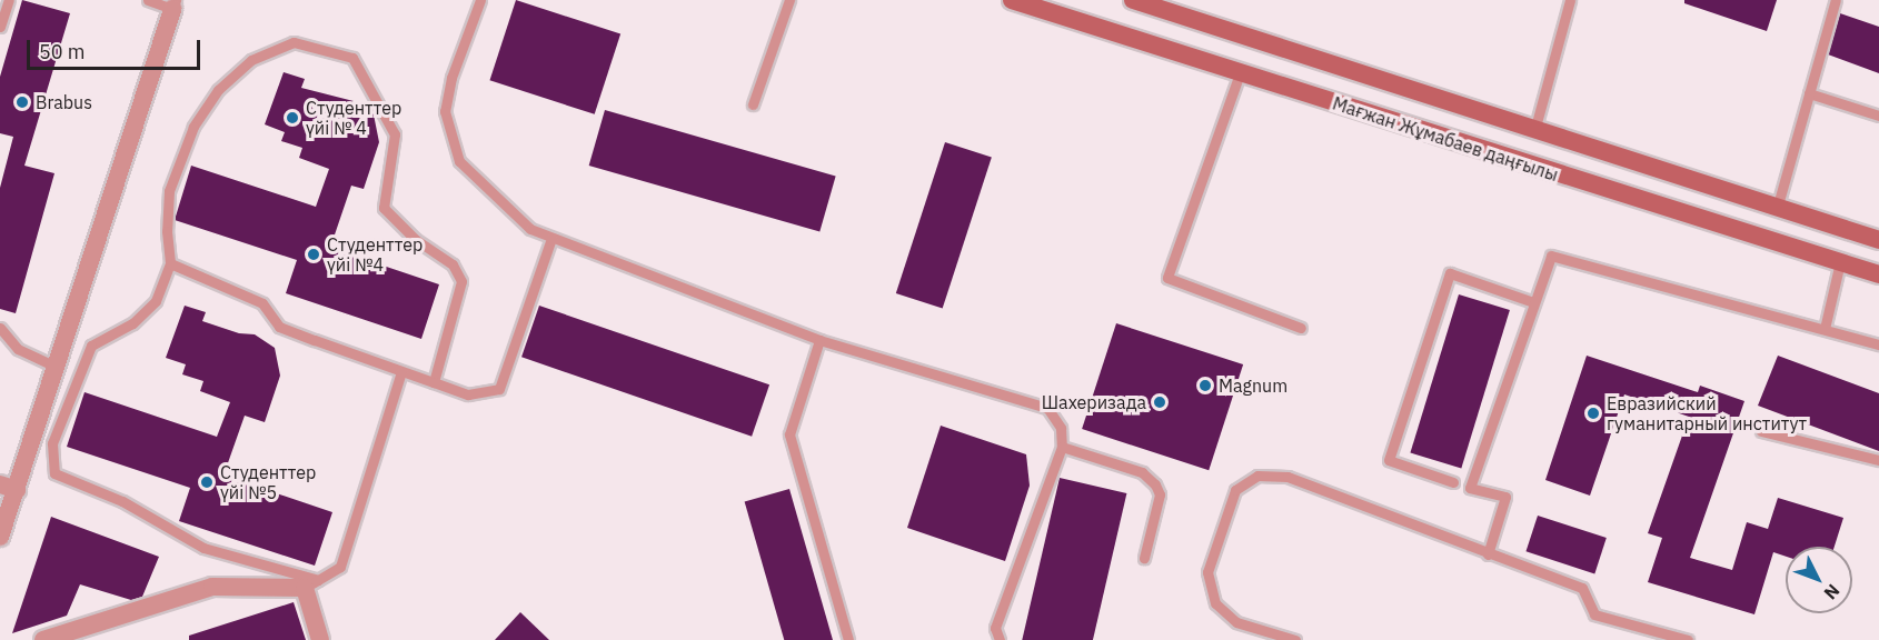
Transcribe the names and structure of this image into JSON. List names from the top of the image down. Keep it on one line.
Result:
{"streets":{"main road":["Мағжан Жұмабаев даңғылы"]},"places":["Brabus","Студенттер үйі № 4","Студенттер үйі №4","Magnum","Шахеризада","Евразийский гуманитарный институт","Студенттер үйі №5"],"scale_bar":"50 m","north":"bottom right"}
